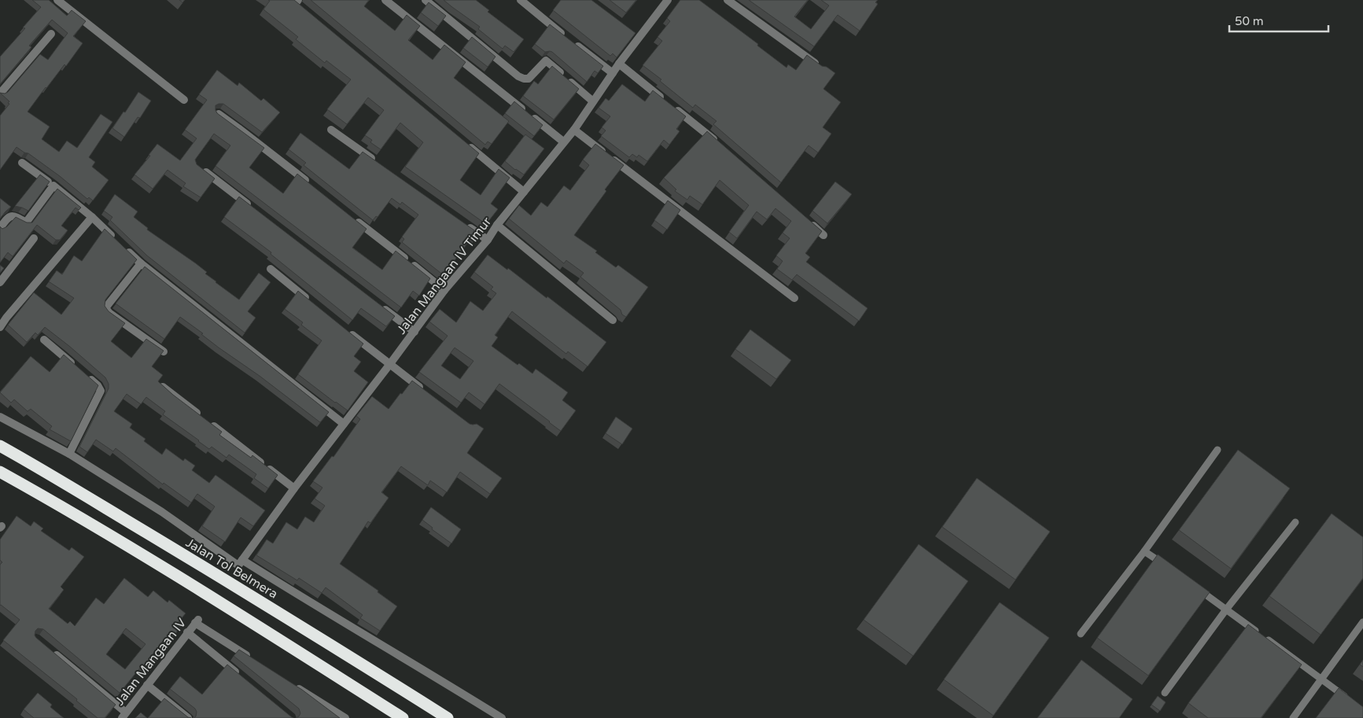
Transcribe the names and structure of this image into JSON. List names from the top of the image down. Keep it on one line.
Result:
{"streets":{"highway":["Jalan Tol Belmera"],"street":["Jalan Mangaan IV Timur","Jalan Mangaan IV"]},"scale_bar":"50 m"}
